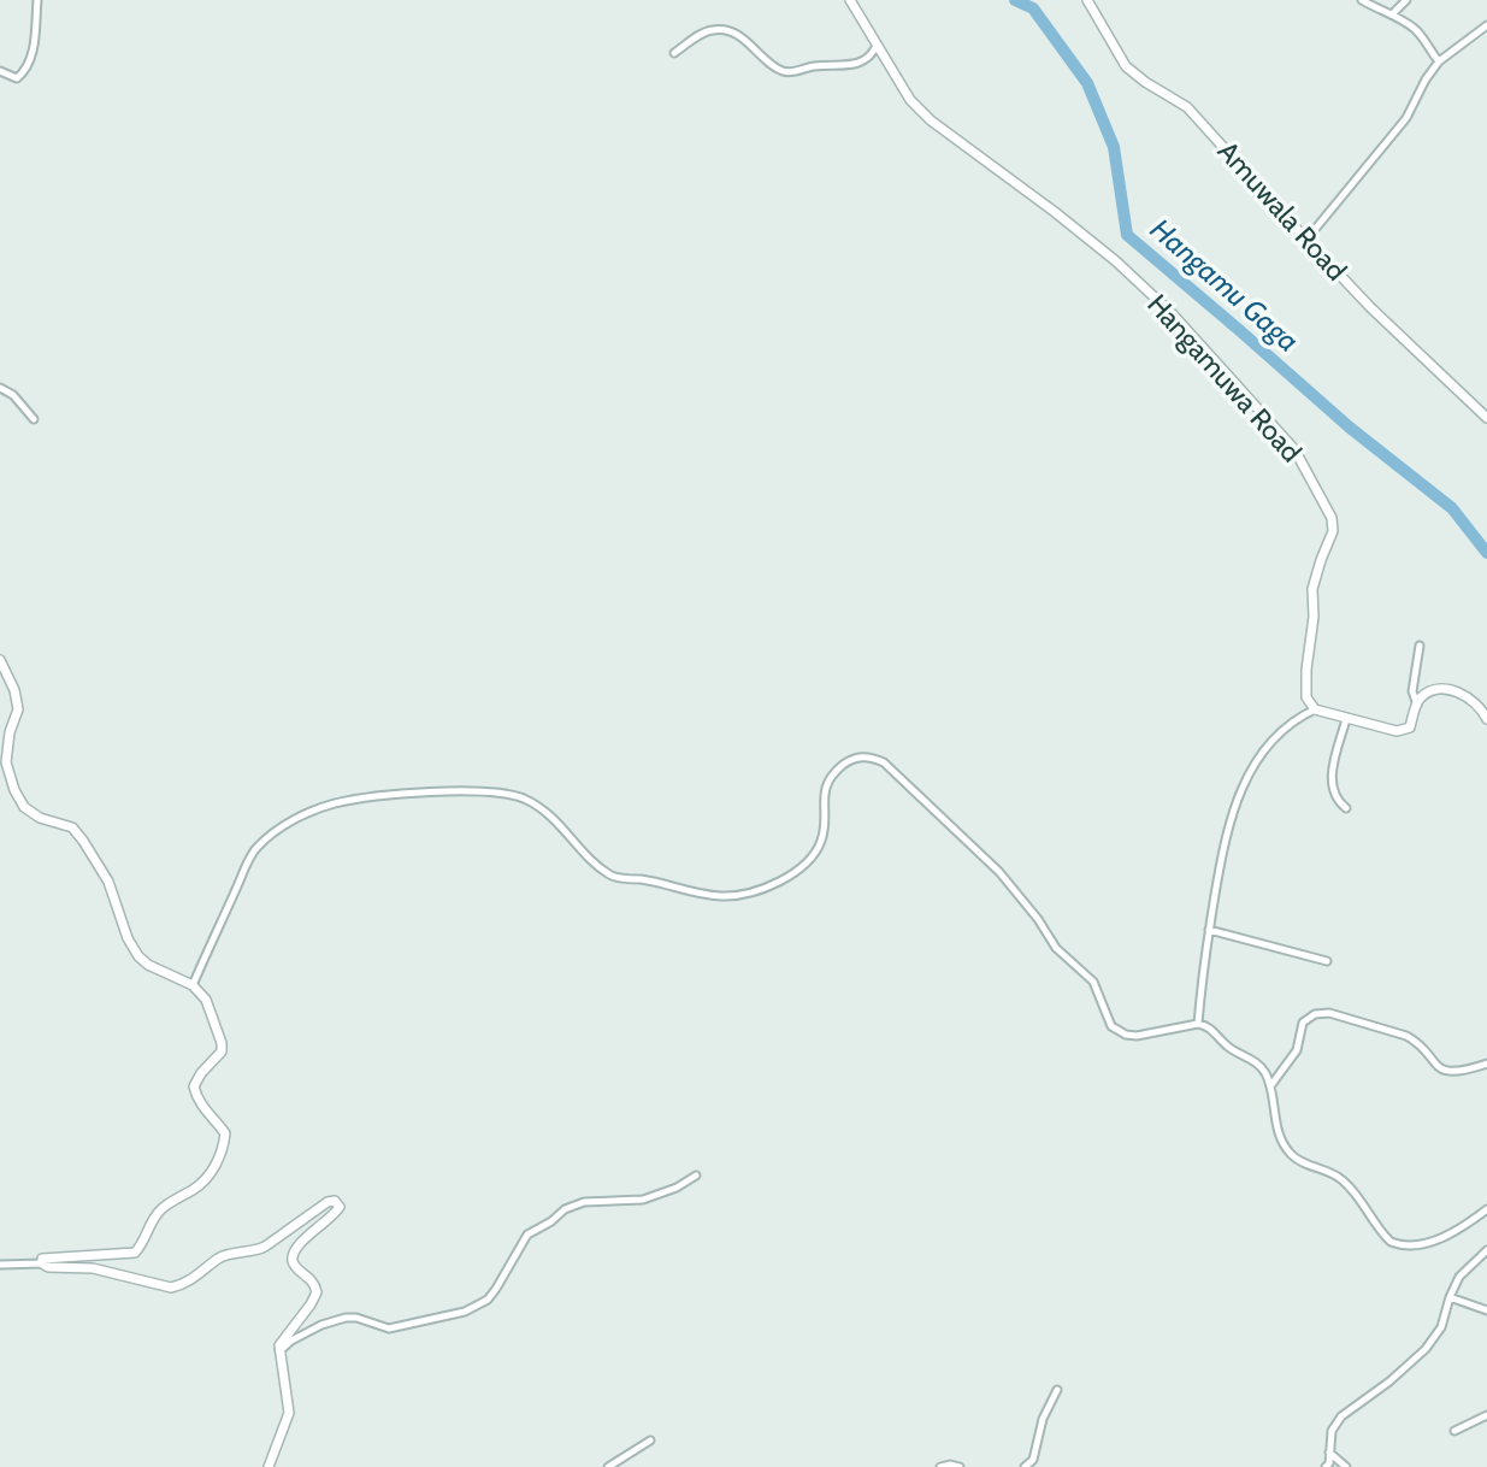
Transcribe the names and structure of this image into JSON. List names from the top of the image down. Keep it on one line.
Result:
{"streets":{"street":["Amuwala Road","Hangamuwa Road"]},"water":["Hangamu Gaga"]}
